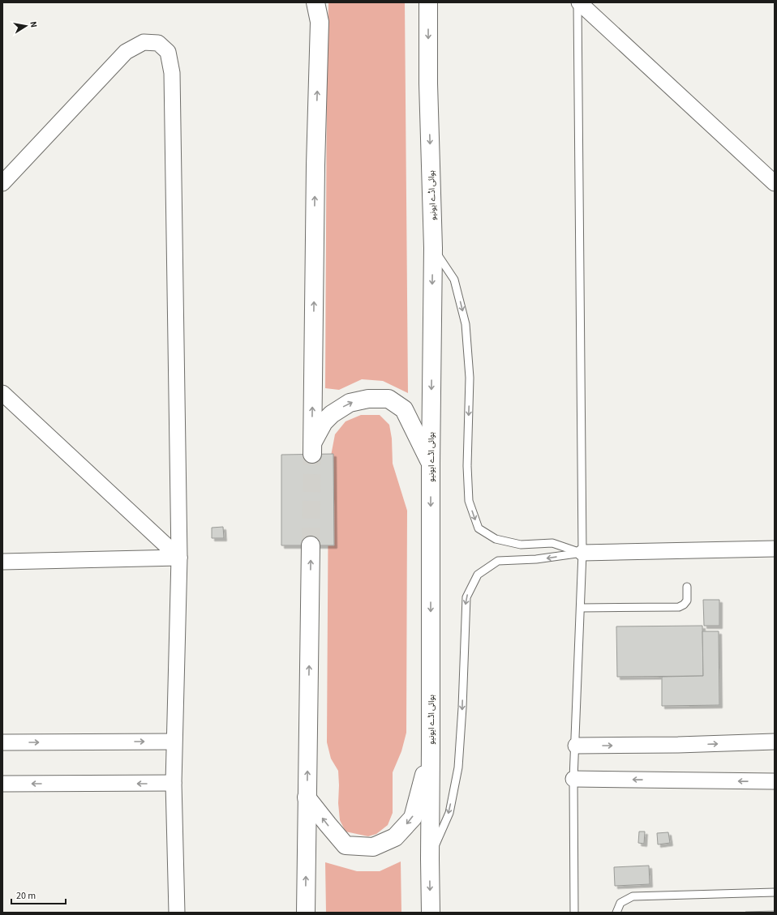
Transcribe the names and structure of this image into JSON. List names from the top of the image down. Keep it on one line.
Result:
{"streets":{"main road":["ہوائی اڈے ایونیو"]},"scale_bar":"20 m","north":"right"}
